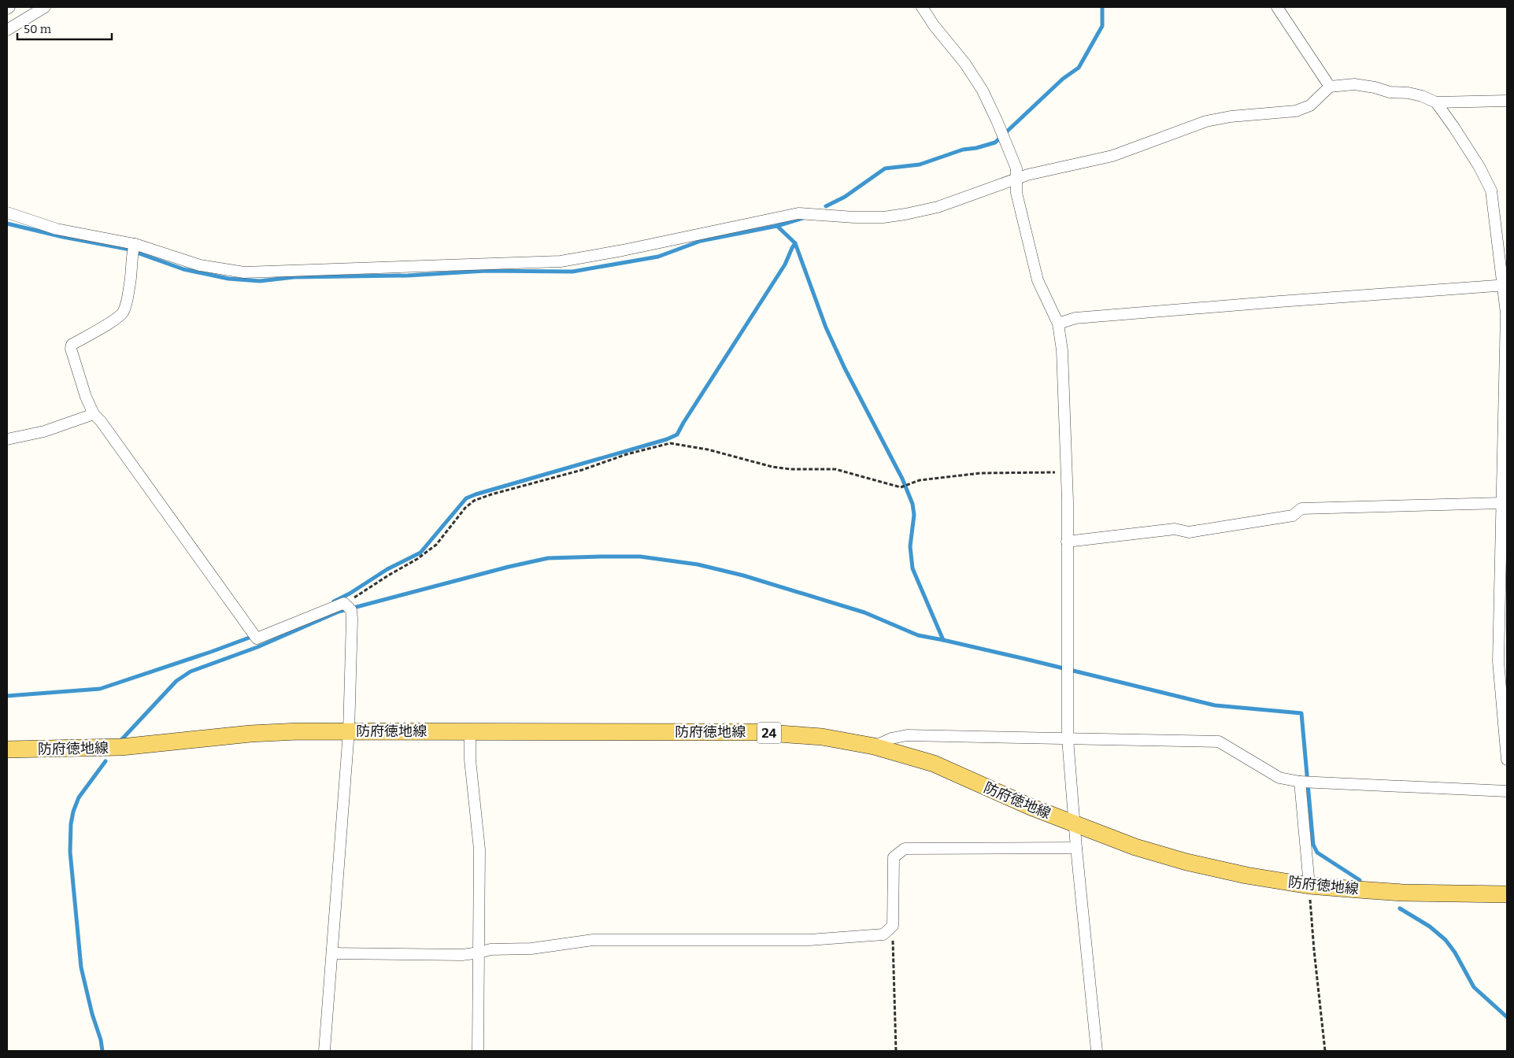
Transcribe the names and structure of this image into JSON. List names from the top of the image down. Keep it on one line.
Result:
{"streets":{"main road":["防府徳地線","24"]},"scale_bar":"50 m"}
